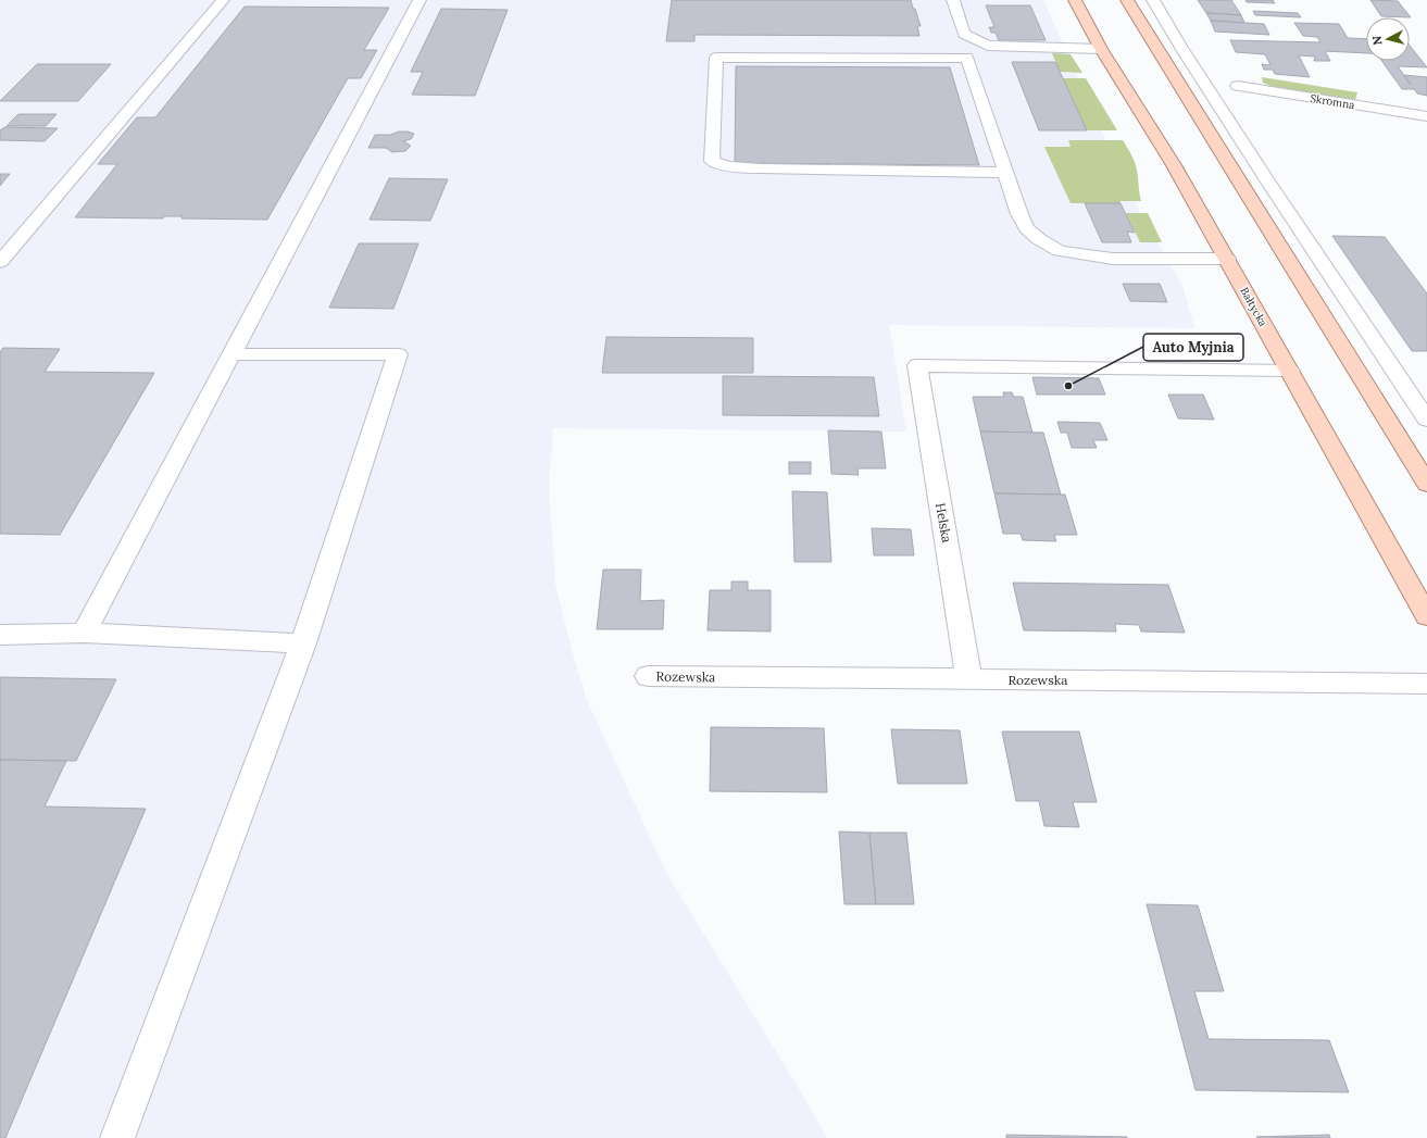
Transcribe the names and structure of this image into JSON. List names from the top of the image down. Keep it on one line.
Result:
{"streets":{"main road":["Bałtycka"],"street":["Skromna","Helska","Rozewska"]},"crossings":[["Bałtycka","Helska"],["Helska","Rozewska"]],"places":["Auto Myjnia"],"north":"left"}
